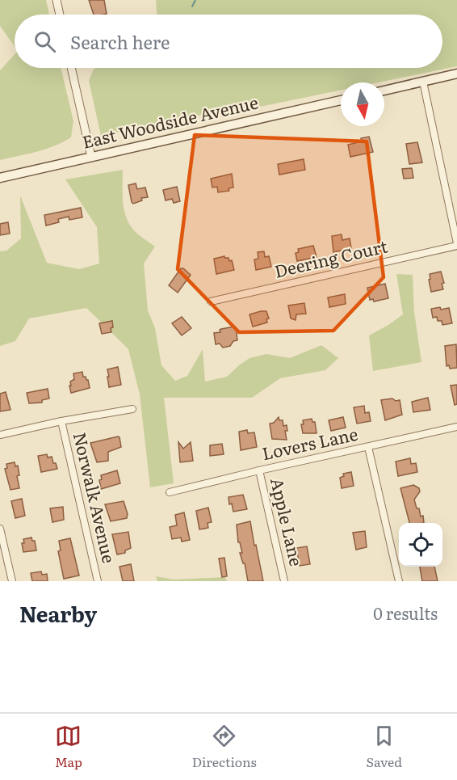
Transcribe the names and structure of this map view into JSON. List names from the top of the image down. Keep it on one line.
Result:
{"streets":{"main road":["East Woodside Avenue"],"street":["Deering Court","Lovers Lane","Norwalk Avenue","Apple Lane"]},"crossings":[["Lovers Lane","Apple Lane"]],"north":"bottom","page":{"search":"Search here","heading":["Nearby","0 results"],"nav":["Map","Directions","Saved"]}}
